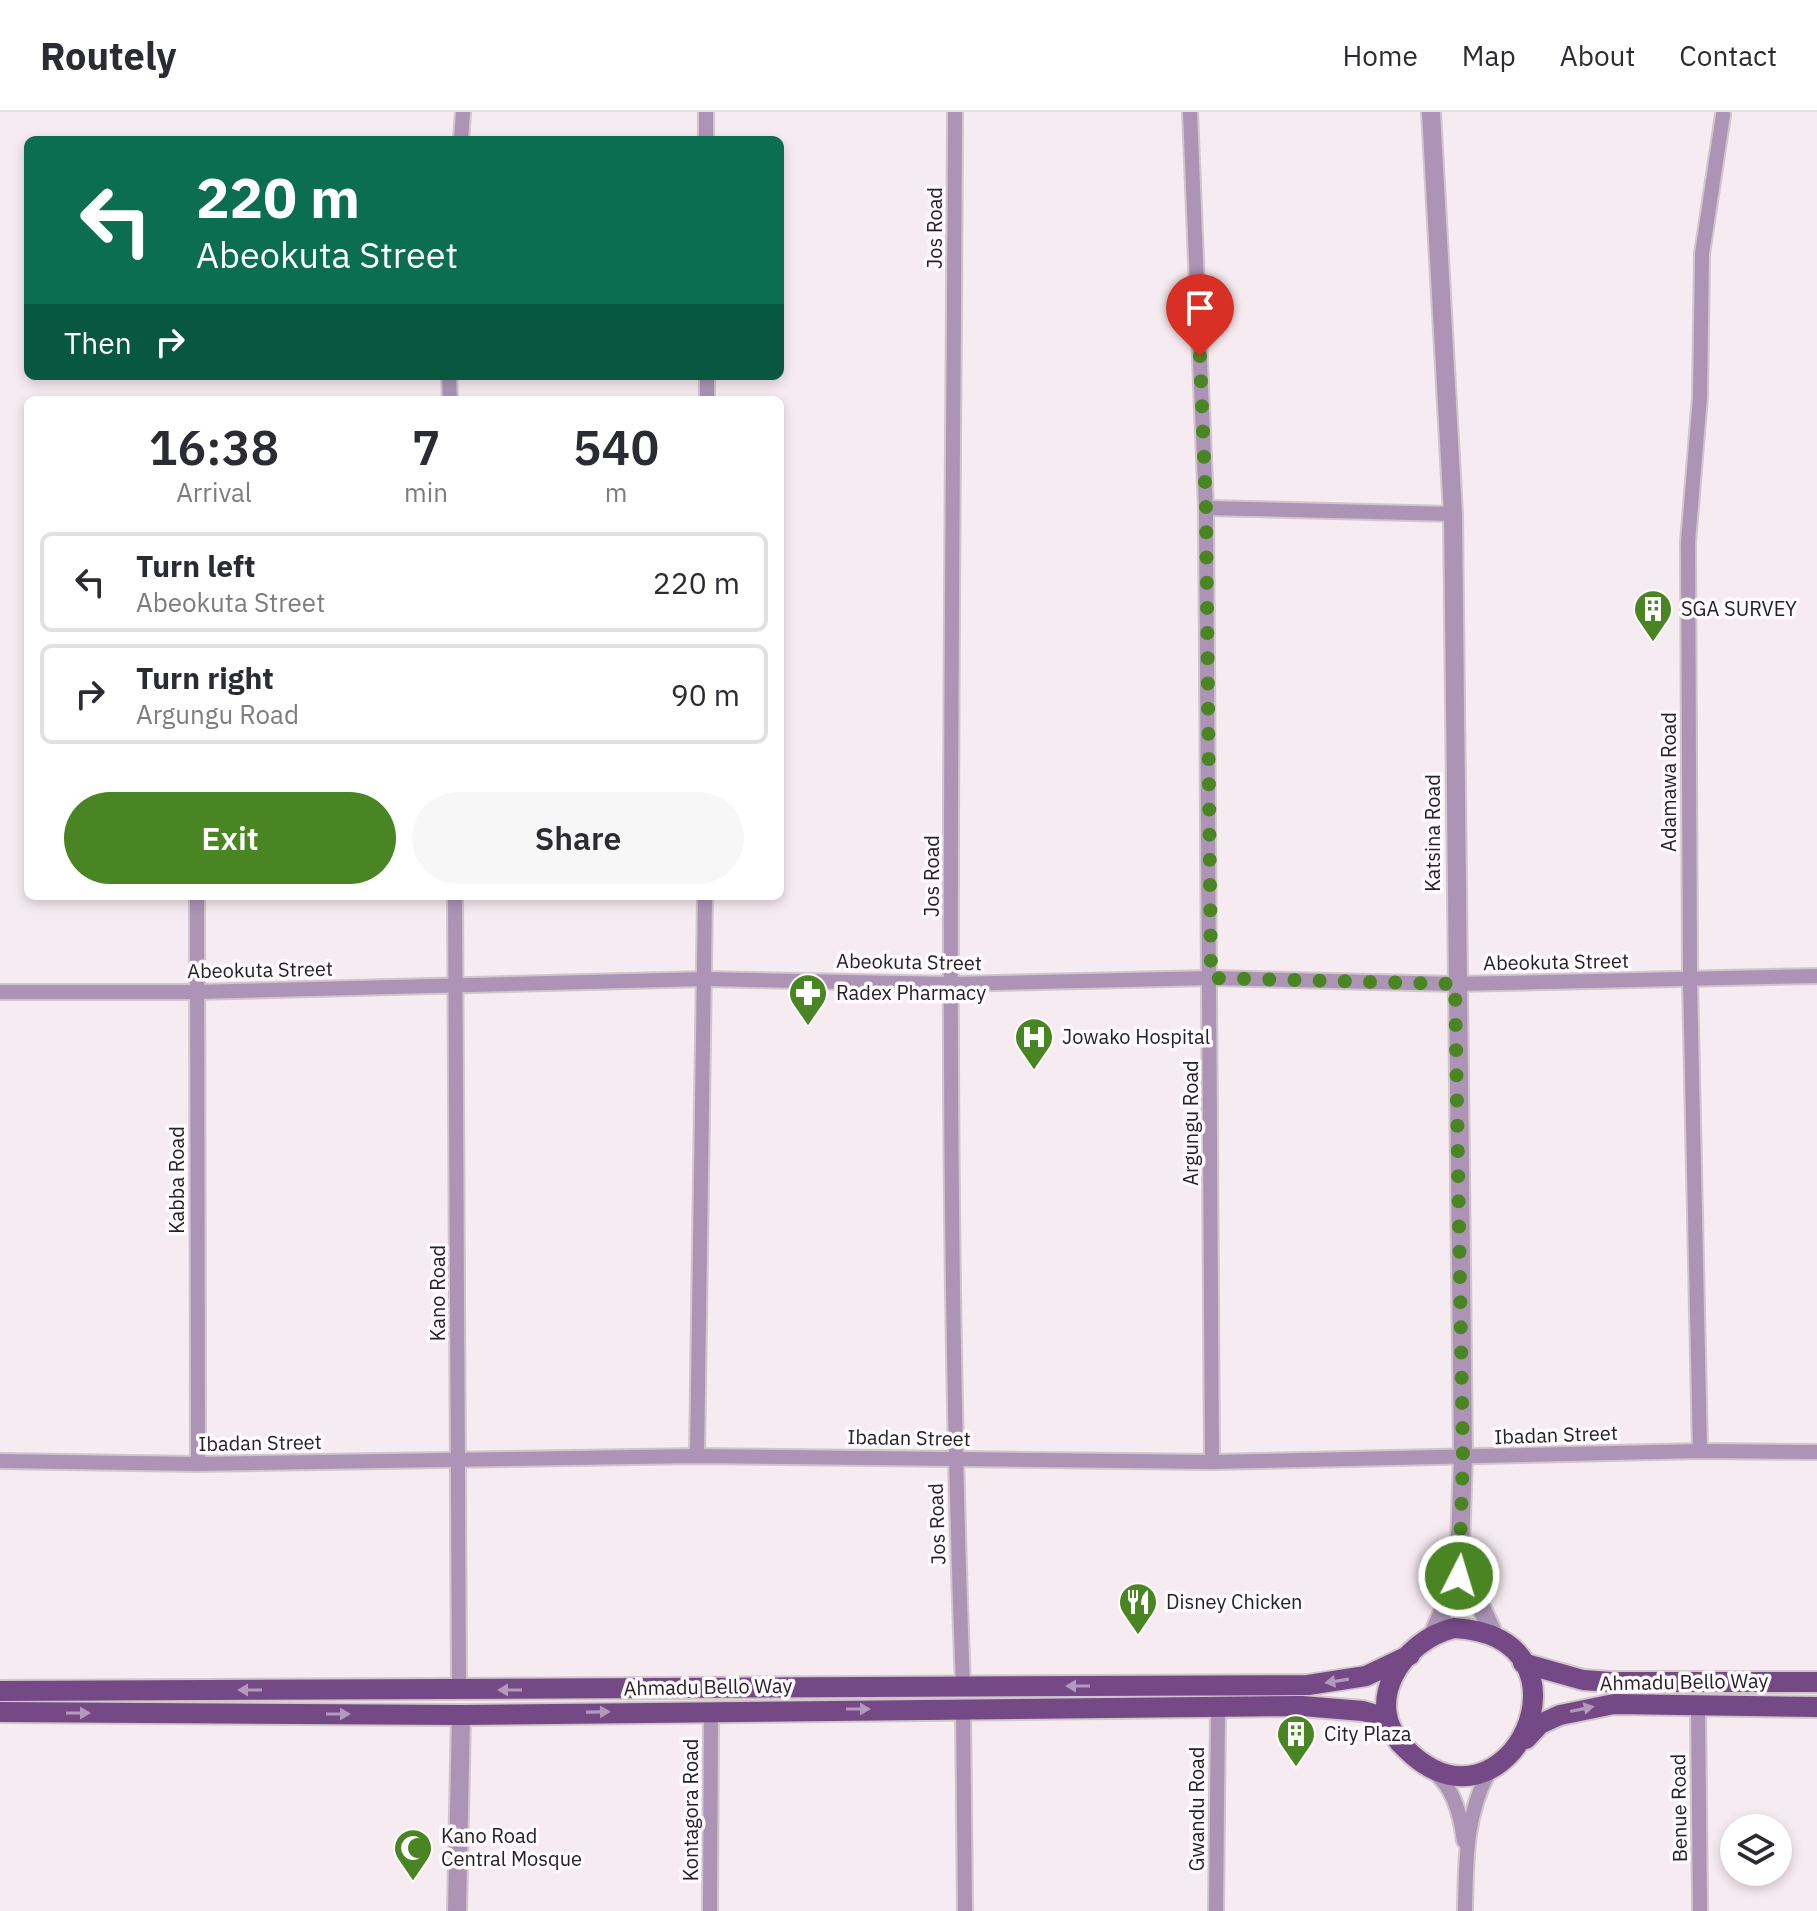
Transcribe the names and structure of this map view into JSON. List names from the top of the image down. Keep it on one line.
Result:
{"streets":{"main road":["Ahmadu Bello Way"],"street":["Jos Road","Adamawa Road","Katsina Road","Abeokuta Street","Argungu Road","Kabba Road","Kano Road","Ibadan Street","Benue Road","Gwandu Road","Kontagora Road"]},"crossings":[["Jos Road","Abeokuta Street"],["Jos Road","Ibadan Street"],["Jos Road","Ahmadu Bello Way"],["Adamawa Road","Abeokuta Street"],["Adamawa Road","Ibadan Street"],["Katsina Road","Abeokuta Street"],["Katsina Road","Ibadan Street"],["Katsina Road","Ahmadu Bello Way"],["Abeokuta Street","Argungu Road"],["Abeokuta Street","Kabba Road"],["Abeokuta Street","Kano Road"],["Argungu Road","Ibadan Street"],["Kabba Road","Ibadan Street"],["Kano Road","Ibadan Street"],["Kano Road","Ahmadu Bello Way"],["Ahmadu Bello Way","Benue Road"],["Ahmadu Bello Way","Gwandu Road"],["Ahmadu Bello Way","Kontagora Road"]],"places":{"building":["SGA SURVEY","City Plaza"],"pharmacy":["Radex Pharmacy"],"hospital":["Jowako Hospital"],"restaurant":["Disney Chicken"],"mosque":["Kano Road Central Mosque"]},"page":{"header":"Routely","nav":["Home","Map","About","Contact"],"turn":["220 m","Abeokuta Street"],"then":"Then","eta":["16:38","Arrival","7","min","540","m"],"list":[{"name":"Turn left","note":"Abeokuta Street","value":"220 m"},{"name":"Turn right","note":"Argungu Road","value":"90 m"}],"buttons":["Exit","Share"]}}
